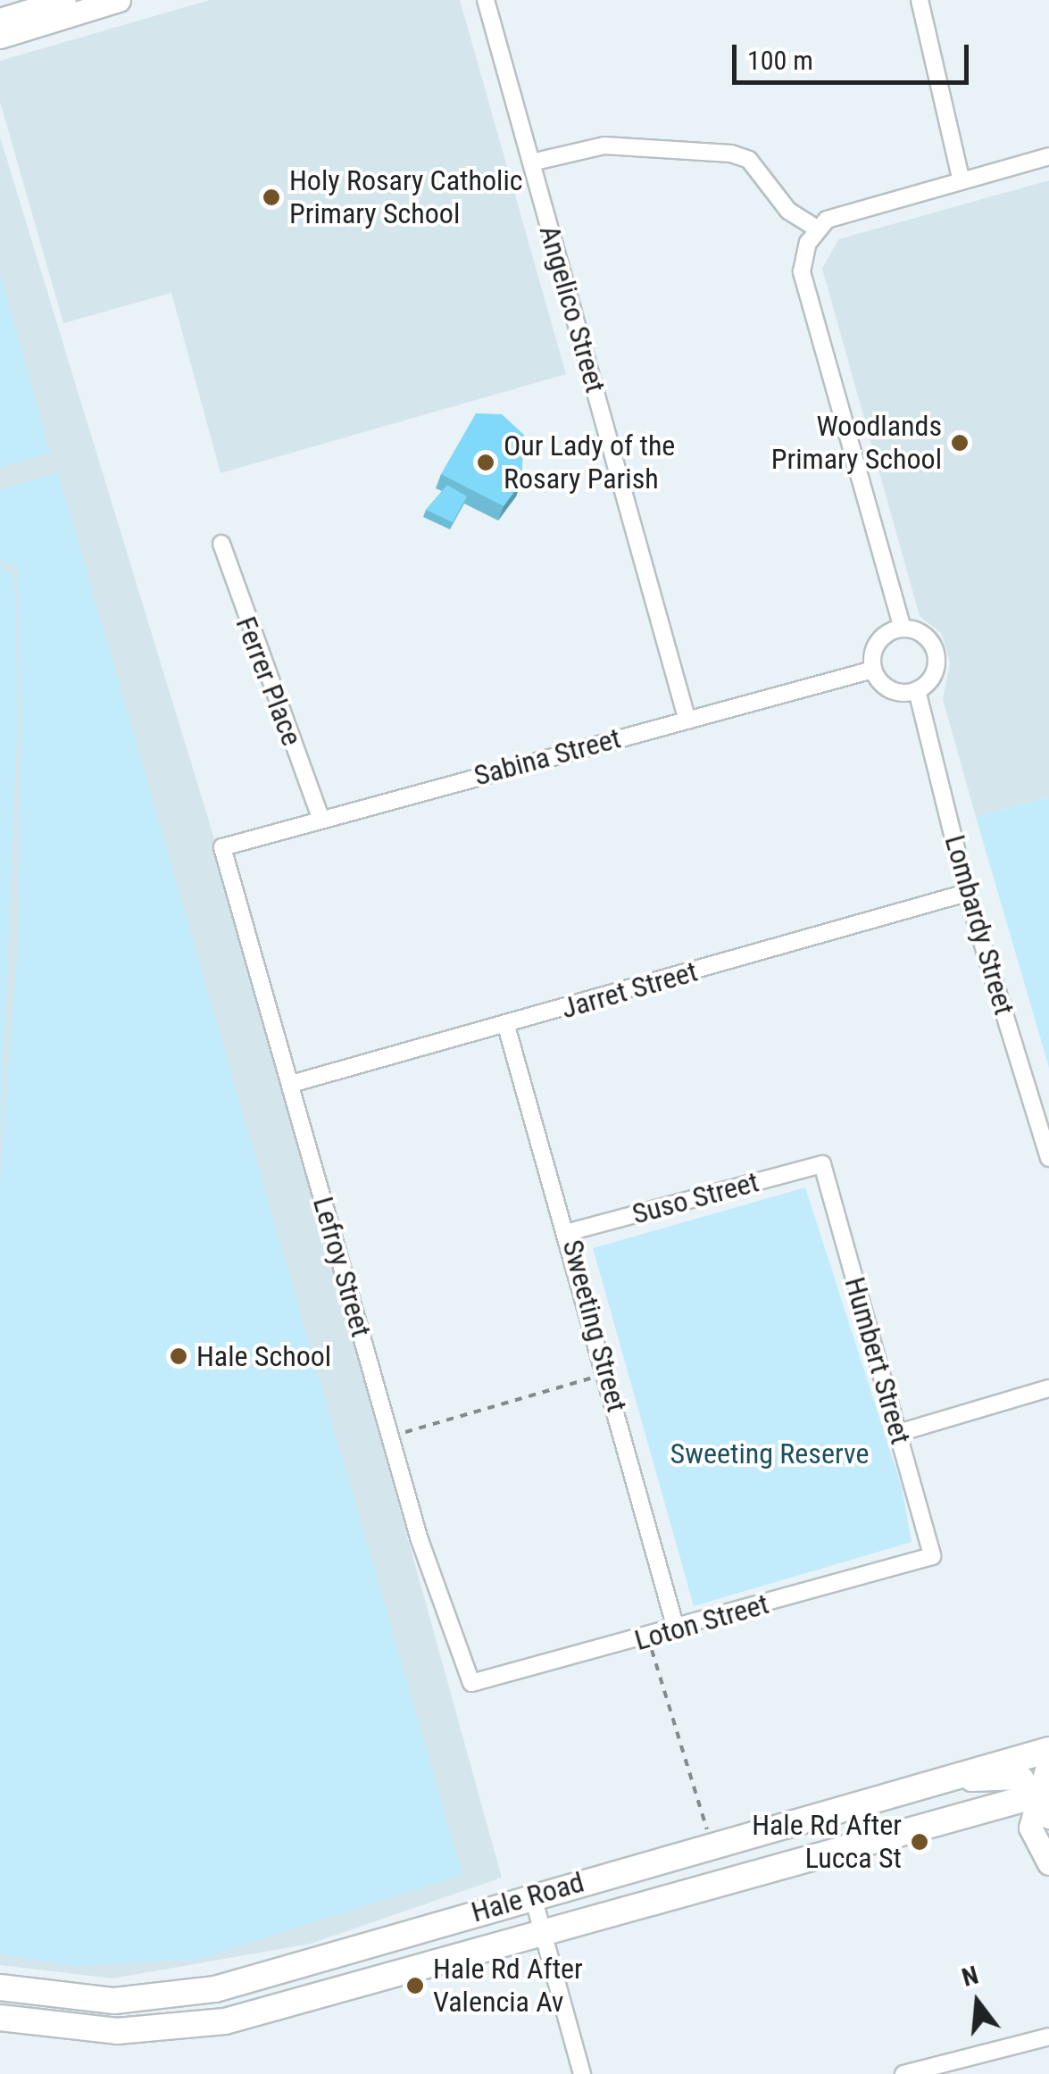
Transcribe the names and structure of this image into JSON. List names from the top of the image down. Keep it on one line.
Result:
{"streets":{"main road":["Hale Road"],"street":["Angelico Street","Ferrer Place","Sabina Street","Lombardy Street","Jarret Street","Suso Street","Lefroy Street","Sweeting Street","Humbert Street","Loton Street"]},"crossings":[["Angelico Street","Sabina Street"],["Ferrer Place","Sabina Street"],["Sabina Street","Lombardy Street"],["Sabina Street","Lefroy Street"],["Lombardy Street","Jarret Street"],["Jarret Street","Lefroy Street"],["Jarret Street","Sweeting Street"],["Suso Street","Sweeting Street"],["Suso Street","Humbert Street"],["Lefroy Street","Loton Street"],["Sweeting Street","Loton Street"],["Humbert Street","Loton Street"]],"parks":["Sweeting Reserve"],"places":["Holy Rosary Catholic Primary School","Woodlands Primary School","Our Lady of the Rosary Parish","Hale School","Hale Rd After Lucca St","Hale Rd After Valencia Av"],"scale_bar":"100 m","north":"top"}
